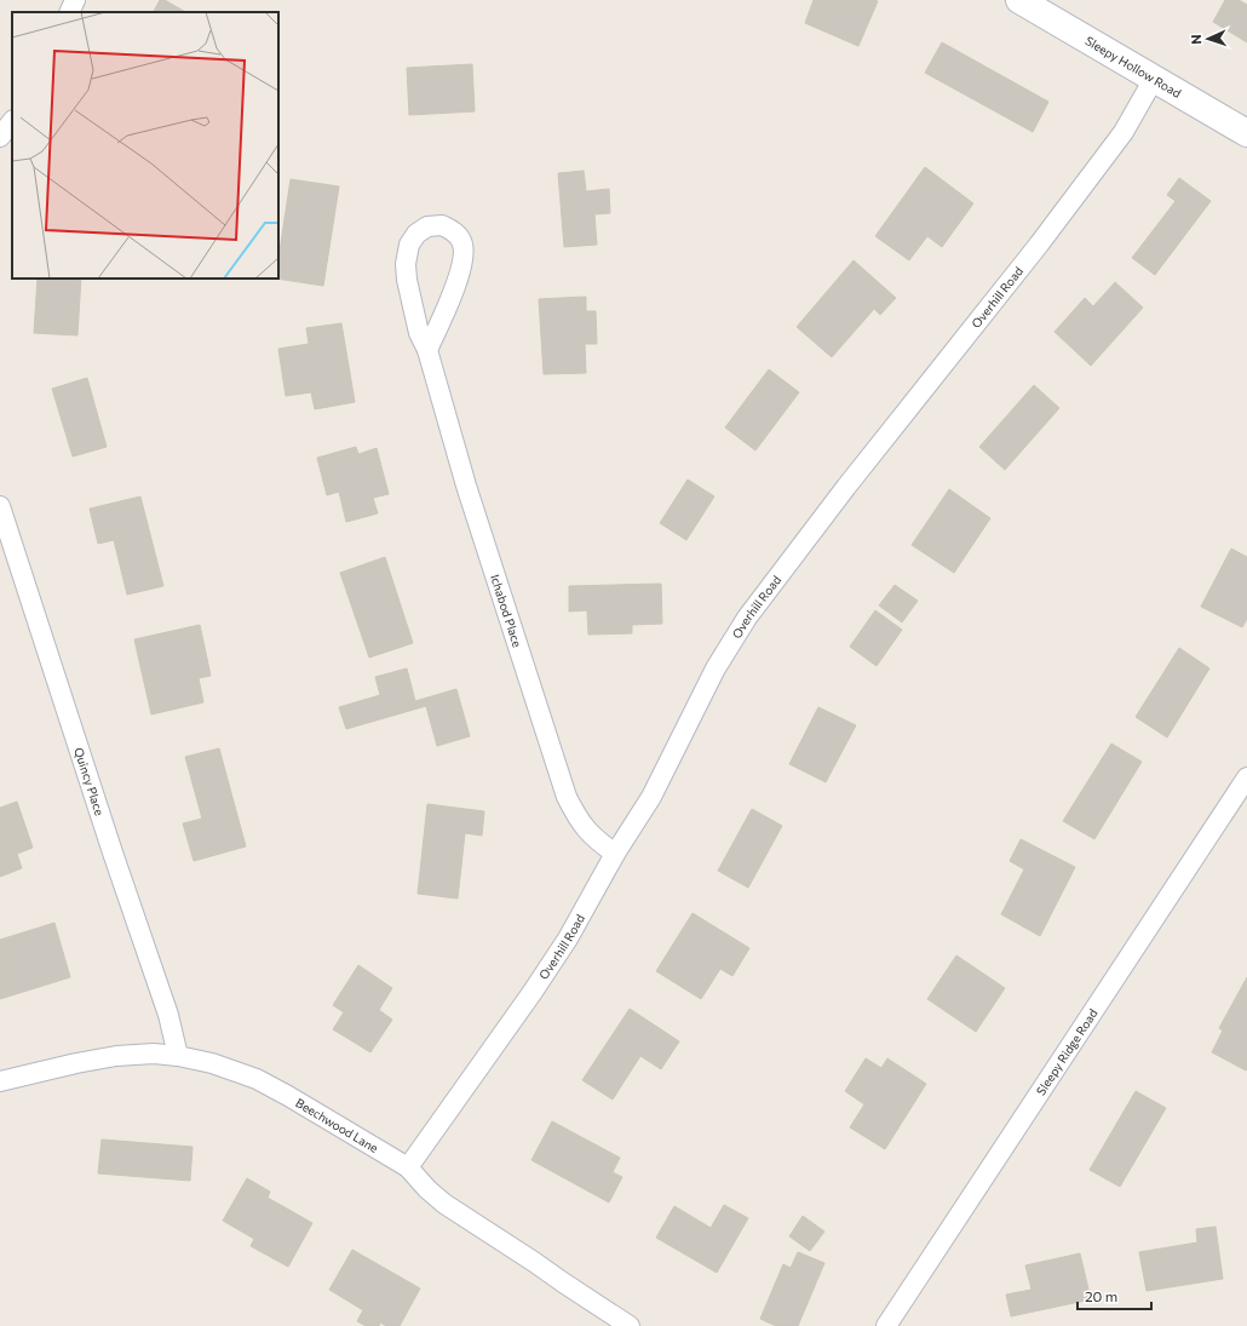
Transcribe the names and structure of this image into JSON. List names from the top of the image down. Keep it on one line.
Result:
{"streets":{"main road":["Sleepy Hollow Road"],"street":["Overhill Road","Ichabod Place","Quincy Place","Sleepy Ridge Road","Beechwood Lane"]},"crossings":[["Sleepy Hollow Road","Overhill Road"],["Overhill Road","Ichabod Place"],["Overhill Road","Beechwood Lane"],["Quincy Place","Beechwood Lane"]],"scale_bar":"20 m","north":"left"}
